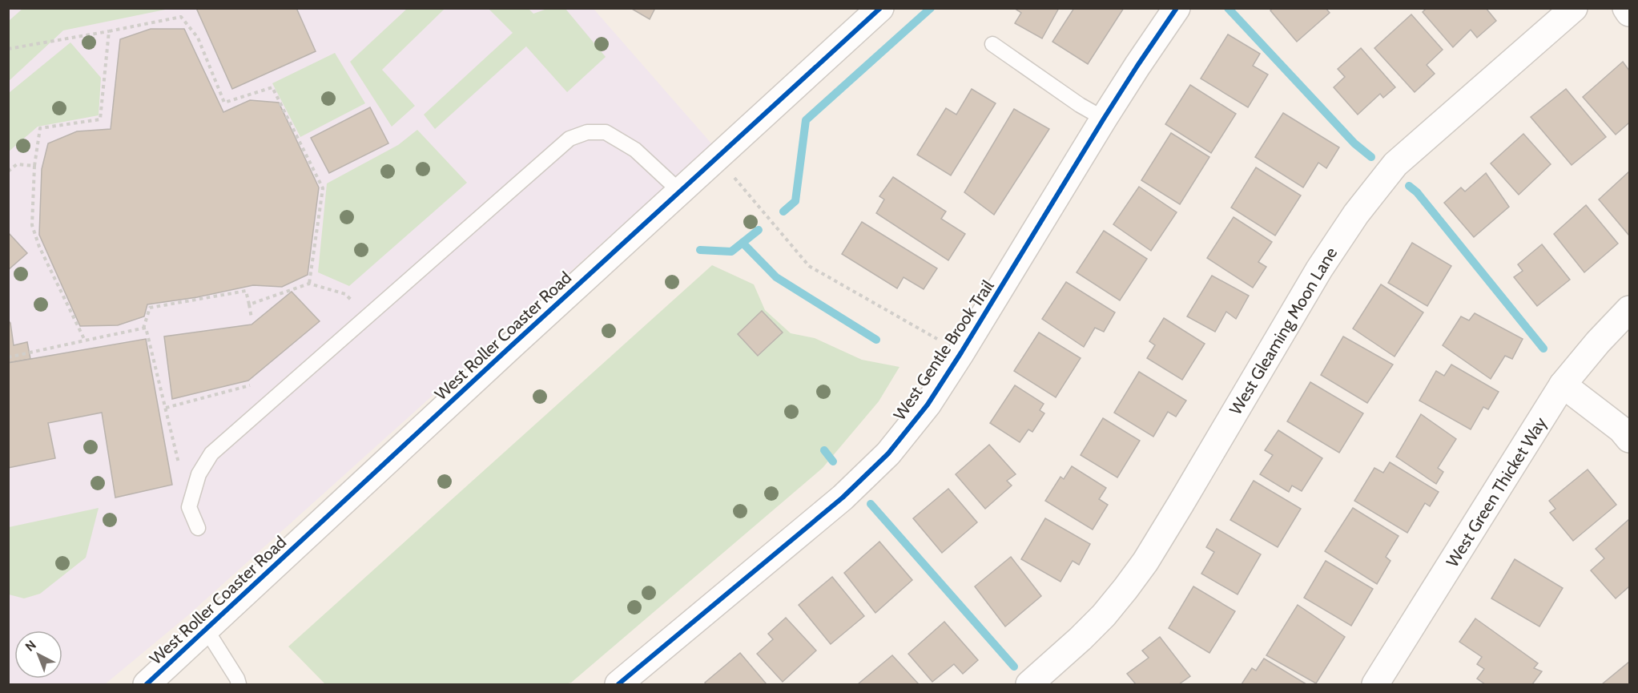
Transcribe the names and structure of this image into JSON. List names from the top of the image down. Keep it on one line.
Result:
{"streets":{"street":["West Gleaming Moon Lane","West Roller Coaster Road","West Gentle Brook Trail","West Green Thicket Way"]},"north":"top left"}
